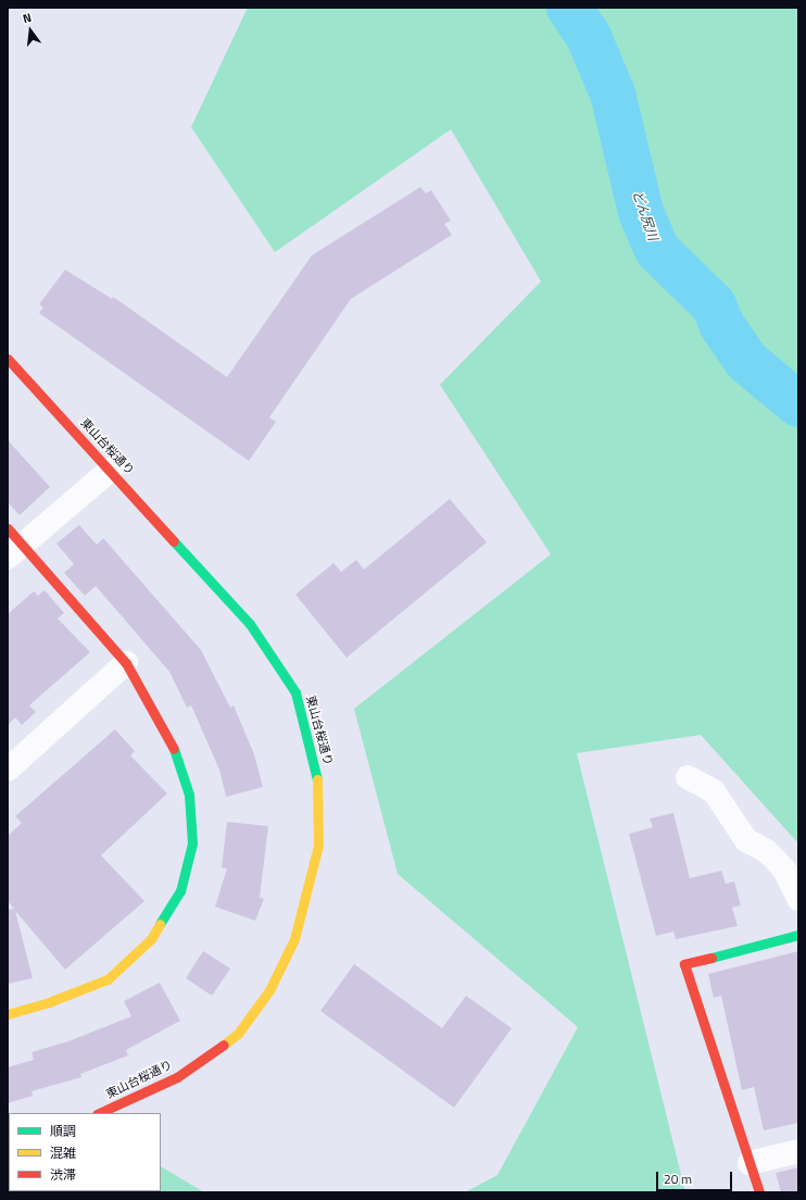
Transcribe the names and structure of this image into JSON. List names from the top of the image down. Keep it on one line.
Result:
{"streets":{"street":["東山台桜通り"]},"water":["どん尻川"],"legend":["順調","混雑","渋滞"],"scale_bar":"20 m","north":"top"}
